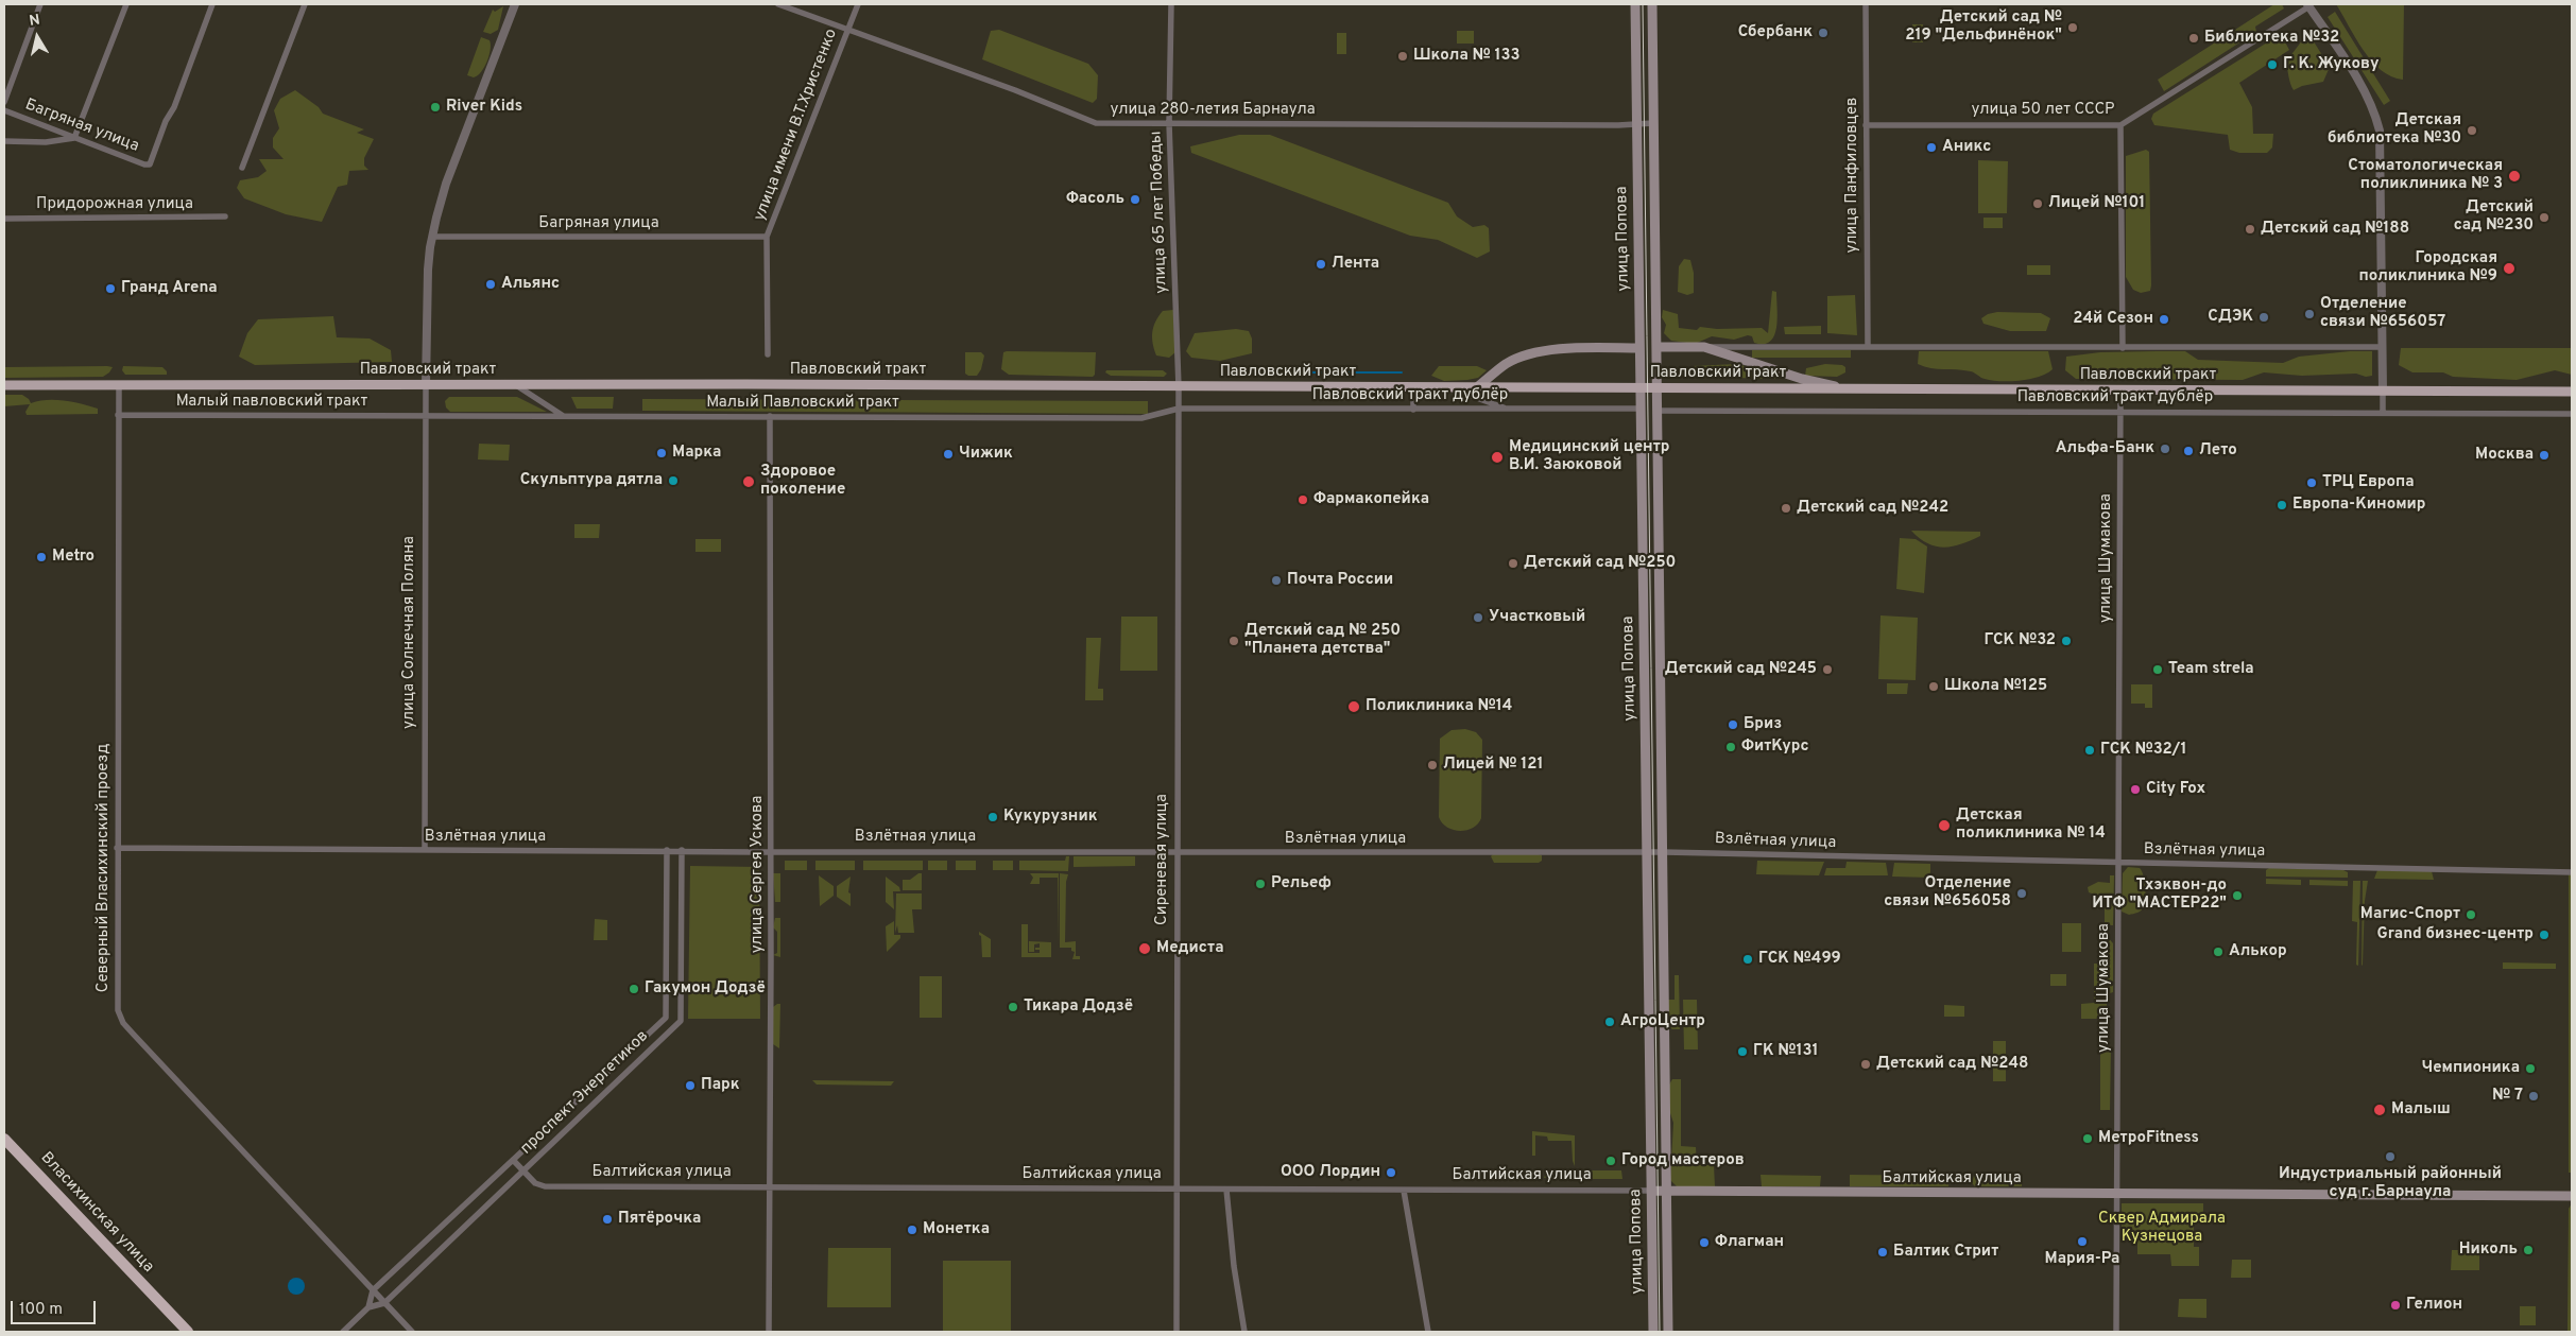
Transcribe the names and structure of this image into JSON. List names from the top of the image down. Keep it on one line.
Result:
{"streets":{"highway":["Власихинская улица"],"main road":["улица Попова","Павловский тракт","Балтийская улица"],"street":["улица 280-летия Барнаула","улица 50 лет СССР","улица имени В.Т.Христенко","Багряная улица","улица Панфиловцев","Придорожная улица","улица 65 лет Победы","Павловский тракт дублёр","Малый павловский тракт","Малый Павловский тракт","улица Шумакова","улица Солнечная Поляна","Взлётная улица","Сиреневая улица","Северный Власихинский проезд","улица Сергея Ускова","проспект Энергетиков"]},"crossings":[["улица 280-летия Барнаула","улица имени В.Т.Христенко"],["улица 280-летия Барнаула","улица 65 лет Победы"],["улица 280-летия Барнаула","улица Попова"],["улица 50 лет СССР","улица Панфиловцев"],["улица имени В.Т.Христенко","Багряная улица"],["улица 65 лет Победы","Павловский тракт"],["улица 65 лет Победы","Сиреневая улица"],["улица Попова","Павловский тракт"],["улица Попова","Павловский тракт дублёр"],["улица Попова","Взлётная улица"],["улица Попова","Балтийская улица"],["Павловский тракт","улица Шумакова"],["Павловский тракт","улица Солнечная Поляна"],["Павловский тракт","Сиреневая улица"],["Павловский тракт","Северный Власихинский проезд"],["Павловский тракт дублёр","Малый Павловский тракт"],["Павловский тракт дублёр","улица Шумакова"],["Павловский тракт дублёр","Сиреневая улица"],["Малый павловский тракт","Малый Павловский тракт"],["Малый павловский тракт","улица Солнечная Поляна"],["Малый павловский тракт","Северный Власихинский проезд"],["Малый Павловский тракт","улица Солнечная Поляна"],["Малый Павловский тракт","Сиреневая улица"],["Малый Павловский тракт","улица Сергея Ускова"],["улица Шумакова","Взлётная улица"],["улица Шумакова","Балтийская улица"],["улица Солнечная Поляна","Взлётная улица"],["Взлётная улица","Сиреневая улица"],["Взлётная улица","Северный Власихинский проезд"],["Взлётная улица","улица Сергея Ускова"],["Взлётная улица","проспект Энергетиков"],["Сиреневая улица","Балтийская улица"],["Северный Власихинский проезд","проспект Энергетиков"],["улица Сергея Ускова","Балтийская улица"],["проспект Энергетиков","Балтийская улица"]],"parks":["Сквер Адмирала Кузнецова"],"places":["Детский сад № 219 \"Дельфинёнок\"","Сбербанк","Библиотека №32","Школа № 133","Г. К. Жукову","River Kids","Детская библиотека №30","Аникс","Стоматологическая поликлиника № 3","Фасоль","Лицей №101","Детский сад №230","Детский сад №188","Лента","Городская поликлиника №9","Альянс","Гранд Arena","Отделение связи №656057","СДЭК","24й Сезон","Альфа-Банк","Лето","Марка","Чижик","Москва","Медицинский центр В.И. Заюковой","Скульптура дятла","Здоровое поколение","ТРЦ Европа","Фармакопейка","Европа-Киномир","Детский сад №242","Metro","Детский сад №250","Почта России","Участковый","Детский сад № 250 \"Планета детства\"","ГСК №32","Детский сад №245","Team strela","Школа №125","Поликлиника №14","Бриз","ФитКурс","ГСК №32/1","Лицей № 121","City Fox","Кукурузник","Детская поликлиника № 14","Рельеф","Отделение связи №656058","Тхэквон-до ИТФ \"МАСТЕР22\"","Магис-Спорт","Grand бизнес-центр","Медиста","Алькор","ГСК №499","Гакумон Додзё","Тикара Додзё","АгроЦентр","ГК №131","Детский сад №248","Чемпионика","Парк","№ 7","Малыш","МетроFitness","Индустриальный районный суд г. Барнаула","Город мастеров","ООО Лордин","Пятёрочка","Монетка","Мария-Ра","Флагман","Николь","Балтик Стрит","Гелион"],"scale_bar":"100 m","north":"top"}
